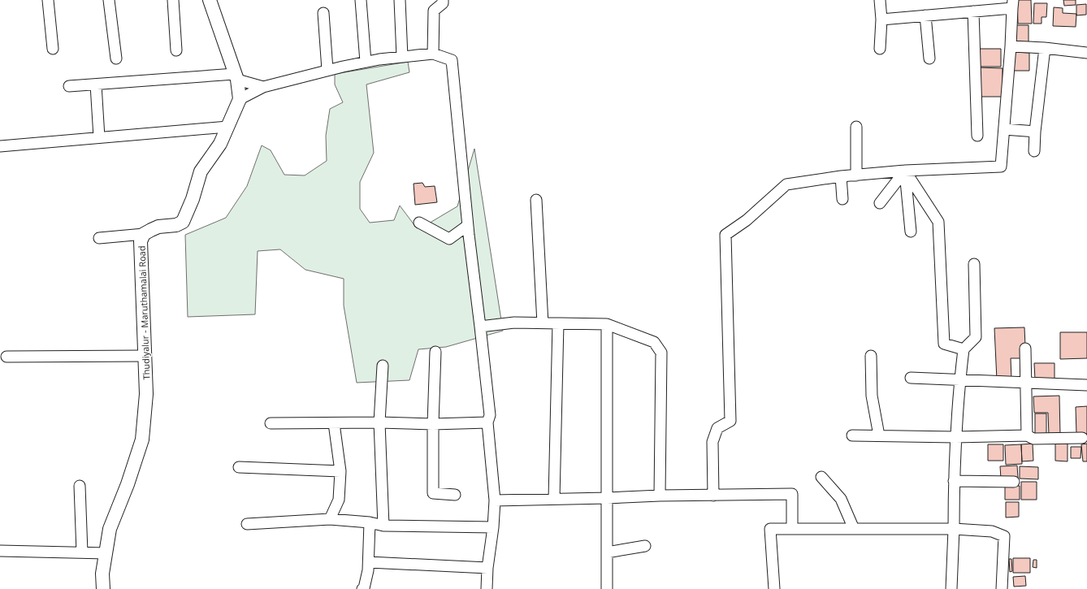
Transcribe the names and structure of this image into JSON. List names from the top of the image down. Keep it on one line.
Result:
{"streets":{"main road":["Thudiyalur - Maruthamalai Road"]}}
